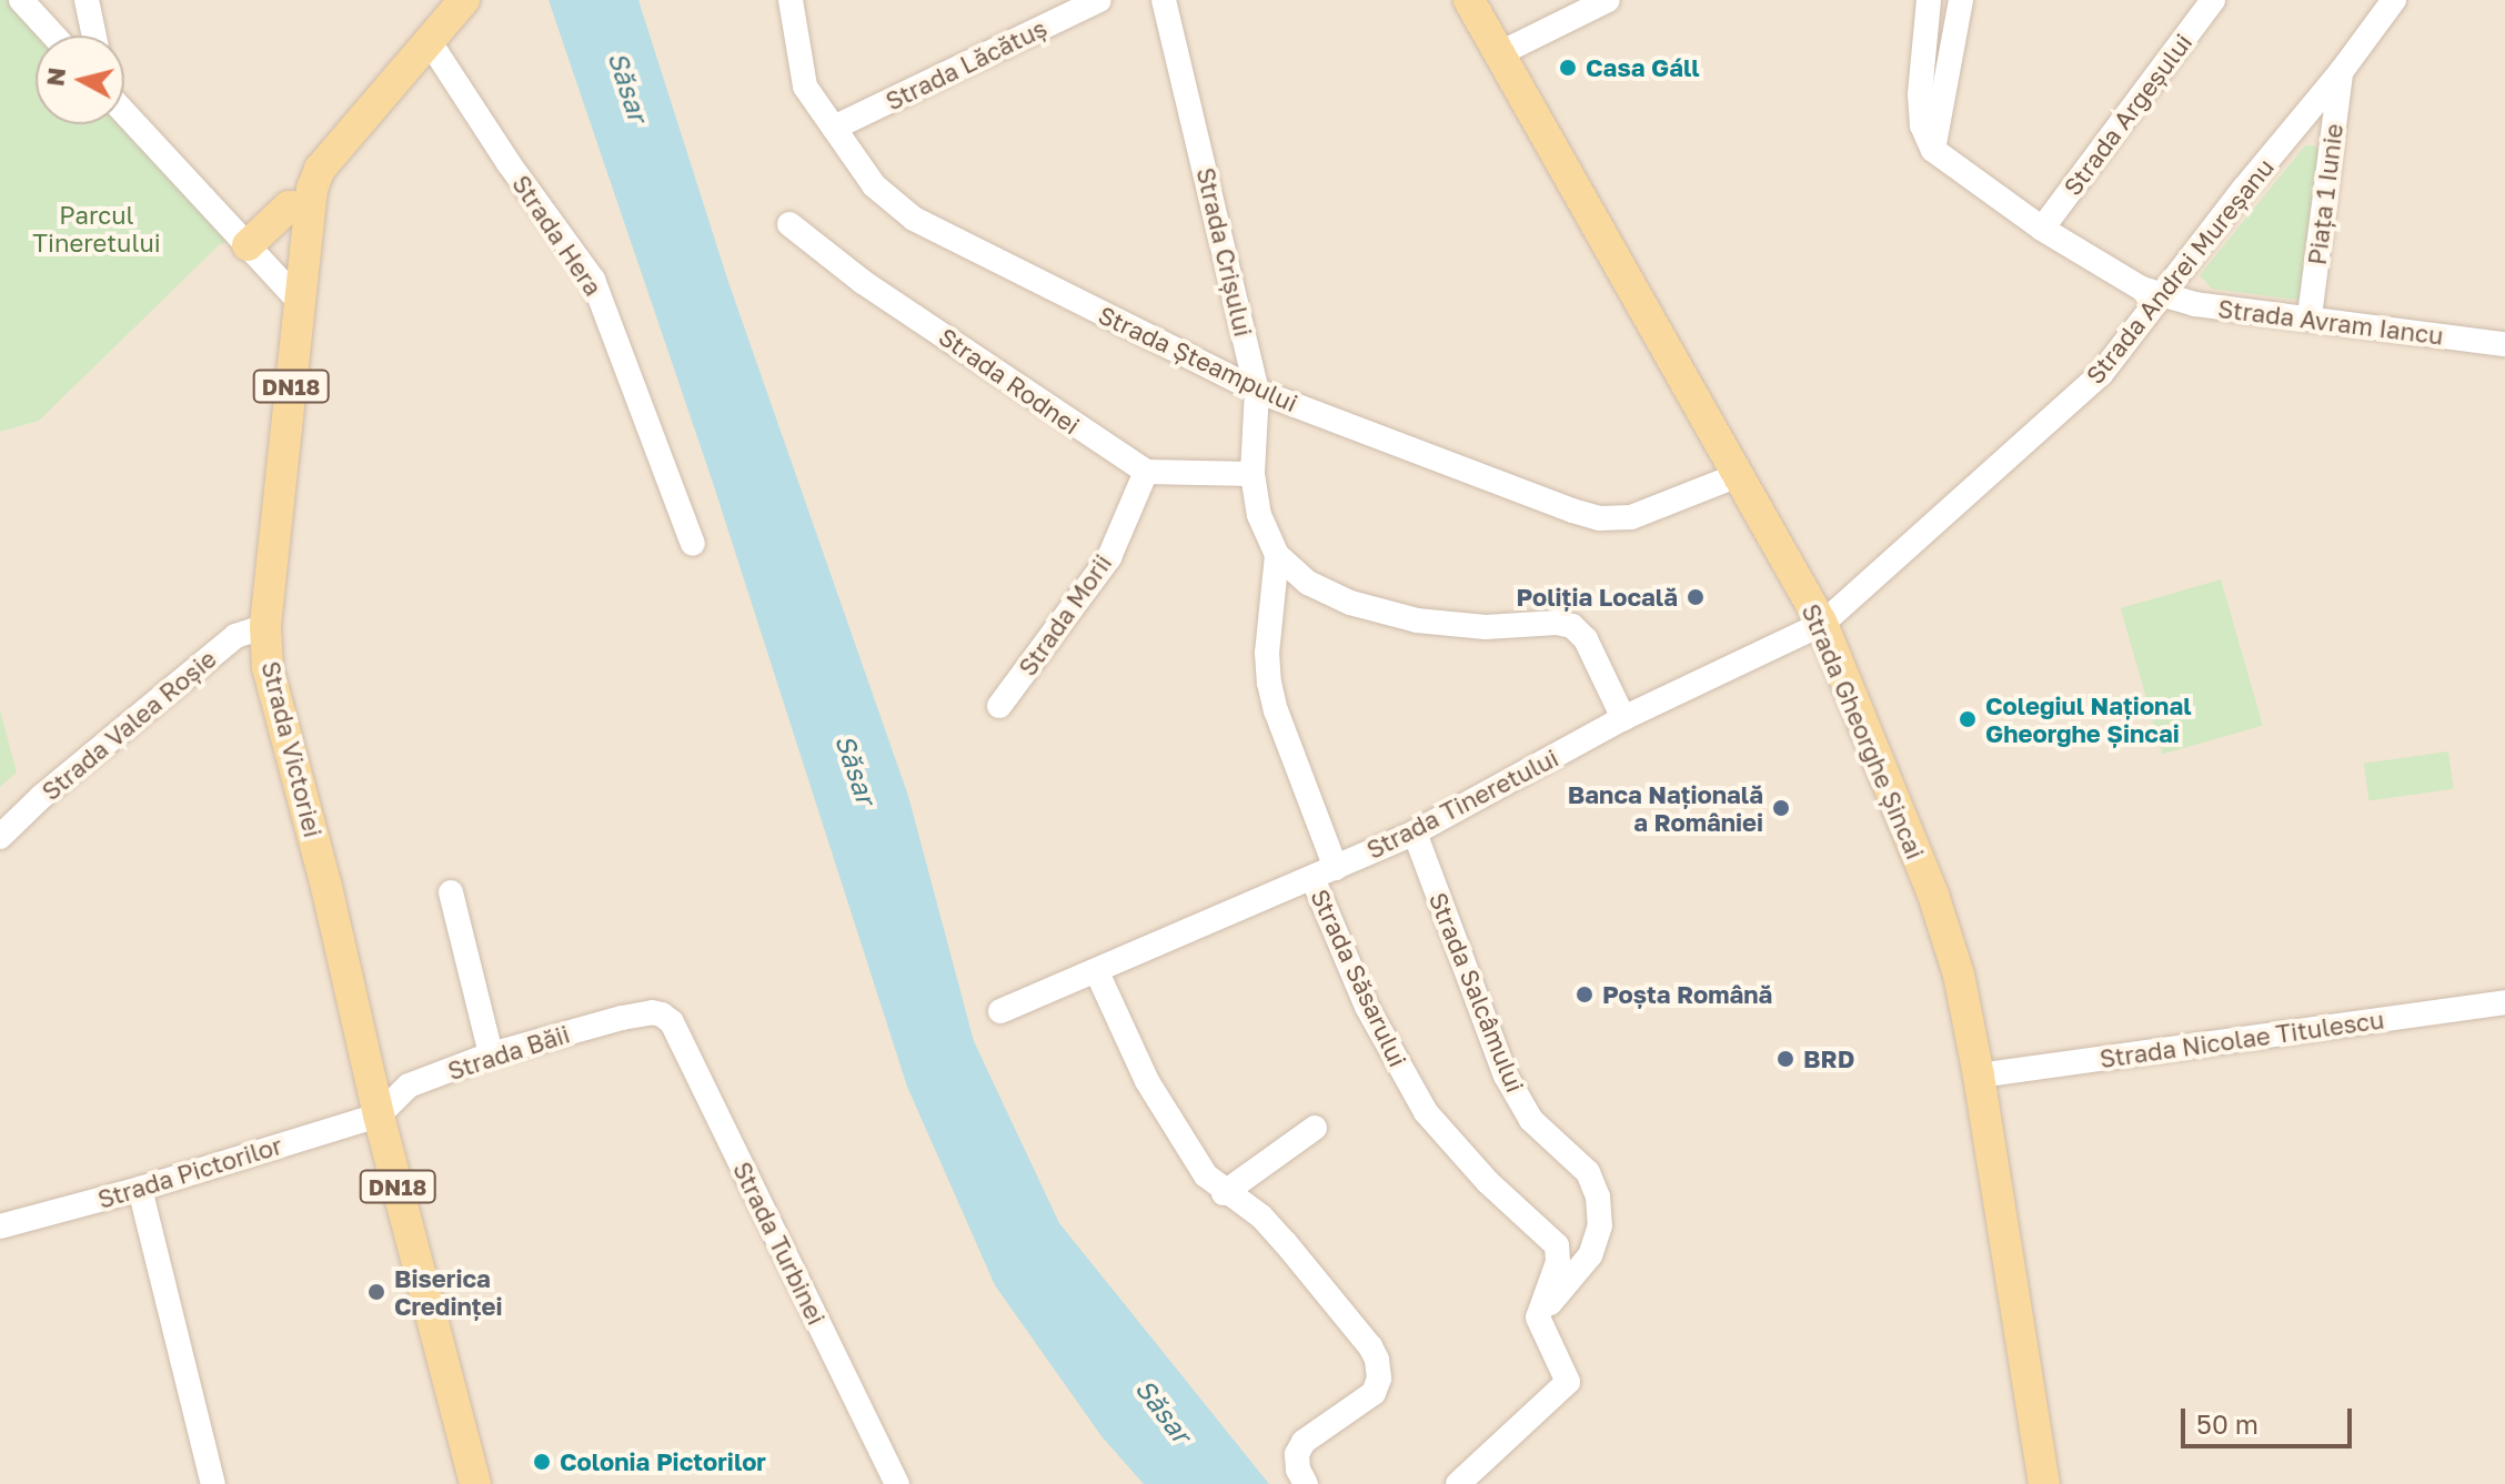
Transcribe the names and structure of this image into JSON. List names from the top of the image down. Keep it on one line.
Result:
{"streets":{"main road":["DN18","Strada Gheorghe Șincai","Strada Victoriei"],"street":["Strada Lăcătuș","Strada Argeșului","Piața 1 Iunie","Strada Hera","Strada Crișului","Strada Andrei Mureșanu","Strada Avram Iancu","Strada Șteampului","Strada Rodnei","Strada Morii","Strada Valea Roșie","Strada Tineretului","Strada Săsarului","Strada Salcâmului","Strada Nicolae Titulescu","Strada Băii","Strada Pictorilor","Strada Turbinei"]},"crossings":[["Strada Lăcătuș","Strada Șteampului"],["Strada Argeșului","Strada Avram Iancu"],["Piața 1 Iunie","Strada Andrei Mureșanu"],["Piața 1 Iunie","Strada Avram Iancu"],["Strada Hera","Strada Victoriei"],["Strada Crișului","Strada Șteampului"],["Strada Andrei Mureșanu","Strada Avram Iancu"],["Strada Andrei Mureșanu","Strada Gheorghe Șincai"],["Strada Andrei Mureșanu","Strada Tineretului"],["Strada Șteampului","Strada Gheorghe Șincai"],["Strada Rodnei","Strada Morii"],["Strada Valea Roșie","Strada Victoriei"],["Strada Gheorghe Șincai","Strada Tineretului"],["Strada Gheorghe Șincai","Strada Nicolae Titulescu"],["Strada Victoriei","Strada Băii"],["Strada Victoriei","Strada Pictorilor"],["Strada Tineretului","Strada Săsarului"],["Strada Tineretului","Strada Salcâmului"],["Strada Săsarului","Strada Salcâmului"],["Strada Băii","Strada Pictorilor"],["Strada Băii","Strada Turbinei"]],"water":["Săsar"],"parks":["Parcul Tineretului"],"places":["Casa Gáll","Poliția Locală","Colegiul Național Gheorghe Șincai","Banca Națională a României","Poșta Română","BRD","Biserica Credinței","Colonia Pictorilor"],"scale_bar":"50 m","north":"left"}
